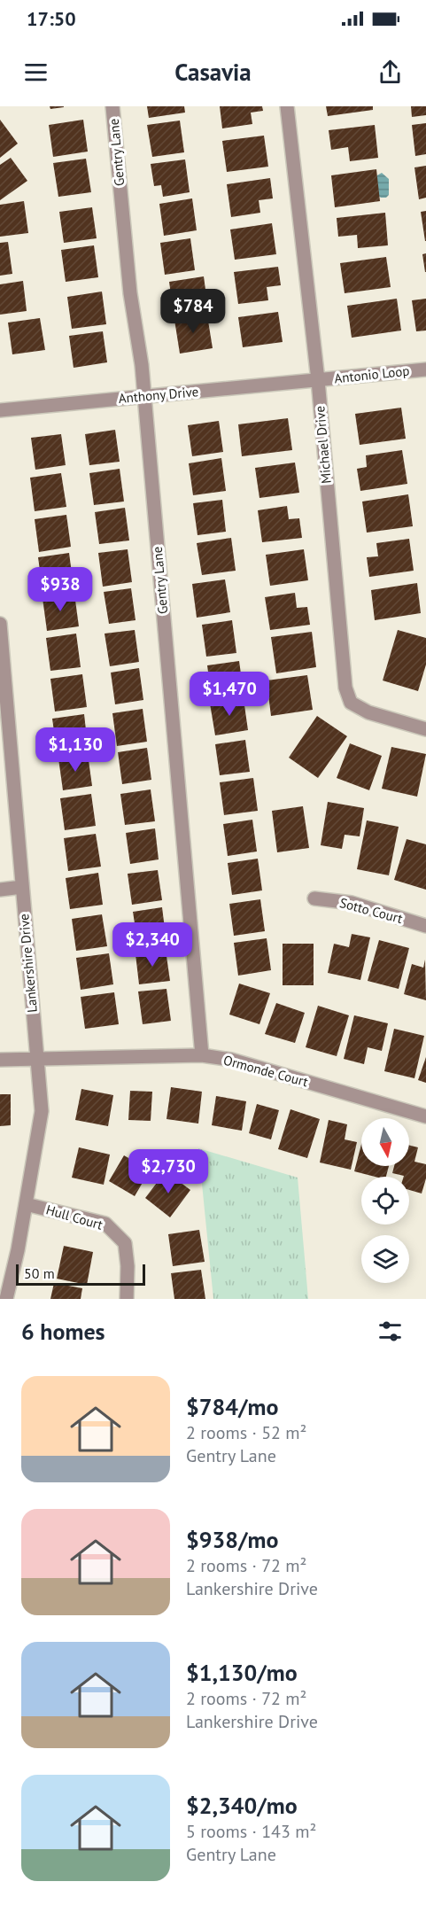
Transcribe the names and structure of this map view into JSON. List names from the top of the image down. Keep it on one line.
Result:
{"streets":{"street":["Gentry Lane","Antonio Loop","Anthony Drive","Michael Drive","Sotto Court","Lankershire Drive","Ormonde Court","Hull Court"]},"crossings":[["Gentry Lane","Anthony Drive"],["Gentry Lane","Ormonde Court"],["Antonio Loop","Anthony Drive"],["Antonio Loop","Michael Drive"],["Anthony Drive","Michael Drive"],["Lankershire Drive","Ormonde Court"],["Lankershire Drive","Hull Court"]],"scale_bar":"50 m","north":"bottom","page":{"status":"17:50","header":"Casavia","price":["$784","$938","$1,470","$1,130","$2,340","$2,730"],"scale":"50 m","heading":"6 homes","list":[{"name":"$784/mo","note":"2 rooms · 52 m² · Gentry Lane"},{"name":"$938/mo","note":"2 rooms · 72 m² · Lankershire Drive"},{"name":"$1,130/mo","note":"2 rooms · 72 m² · Lankershire Drive"},{"name":"$2,340/mo","note":"5 rooms · 143 m² · Gentry Lane"}]}}
